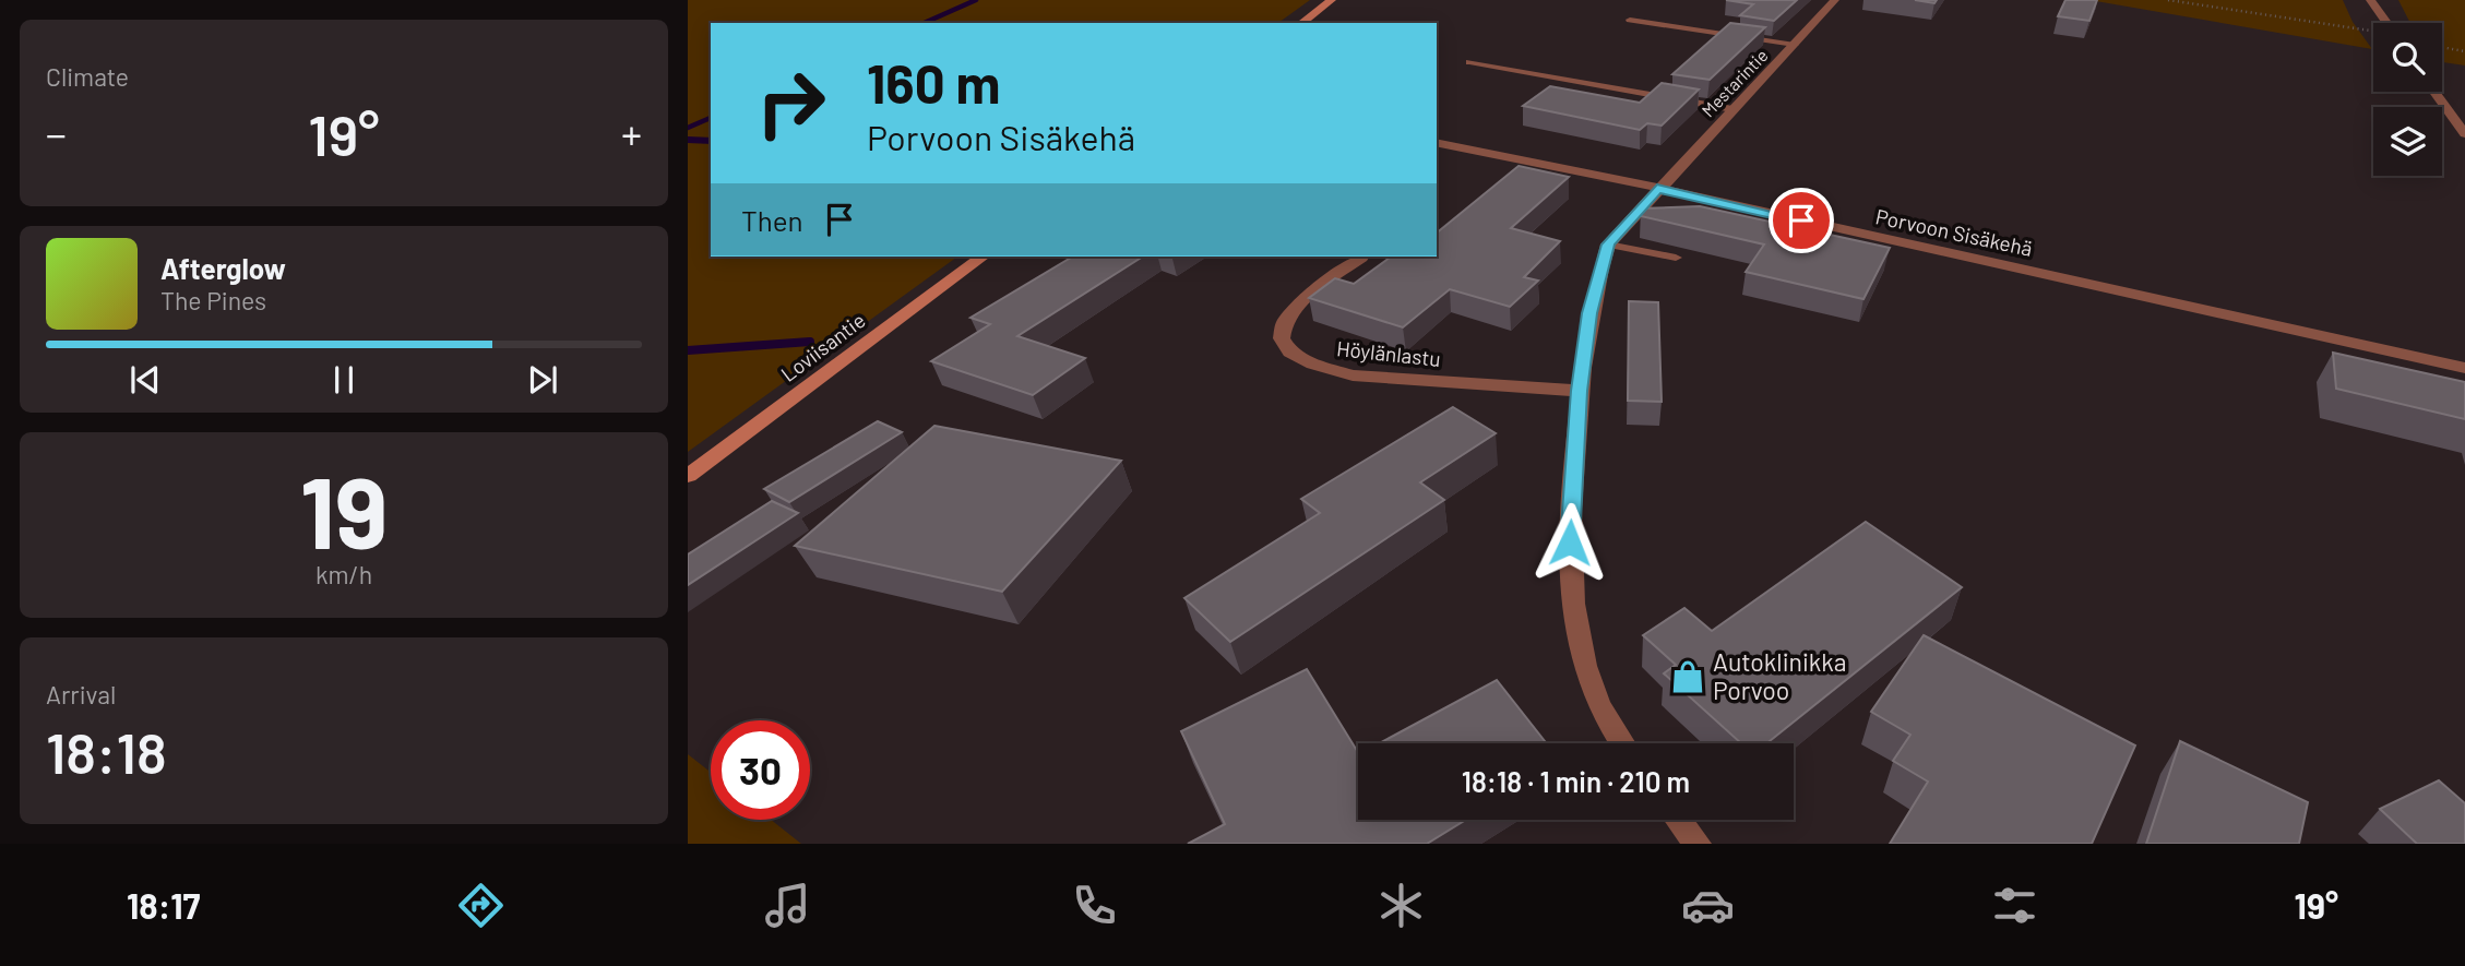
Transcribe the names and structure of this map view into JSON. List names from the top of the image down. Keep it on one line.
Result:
{"streets":{"main road":["Loviisantie"],"street":["Mestarintie","Porvoon Sisäkehä","Höylänlastu"]},"crossings":[["Mestarintie","Porvoon Sisäkehä"]],"places":{"shop":["Autoklinikka Porvoo"]},"page":{"tile":["Climate",["19","km/h"],["Arrival","18:18"]],"turn":["160 m","Porvoon Sisäkehä"],"heat":["−","19°","+"],"then":"Then","song":["Afterglow","The Pines"],"limit":"30","trip":"18:18 · 1 min · 210 m","tabs":["18:17","19°"]}}
